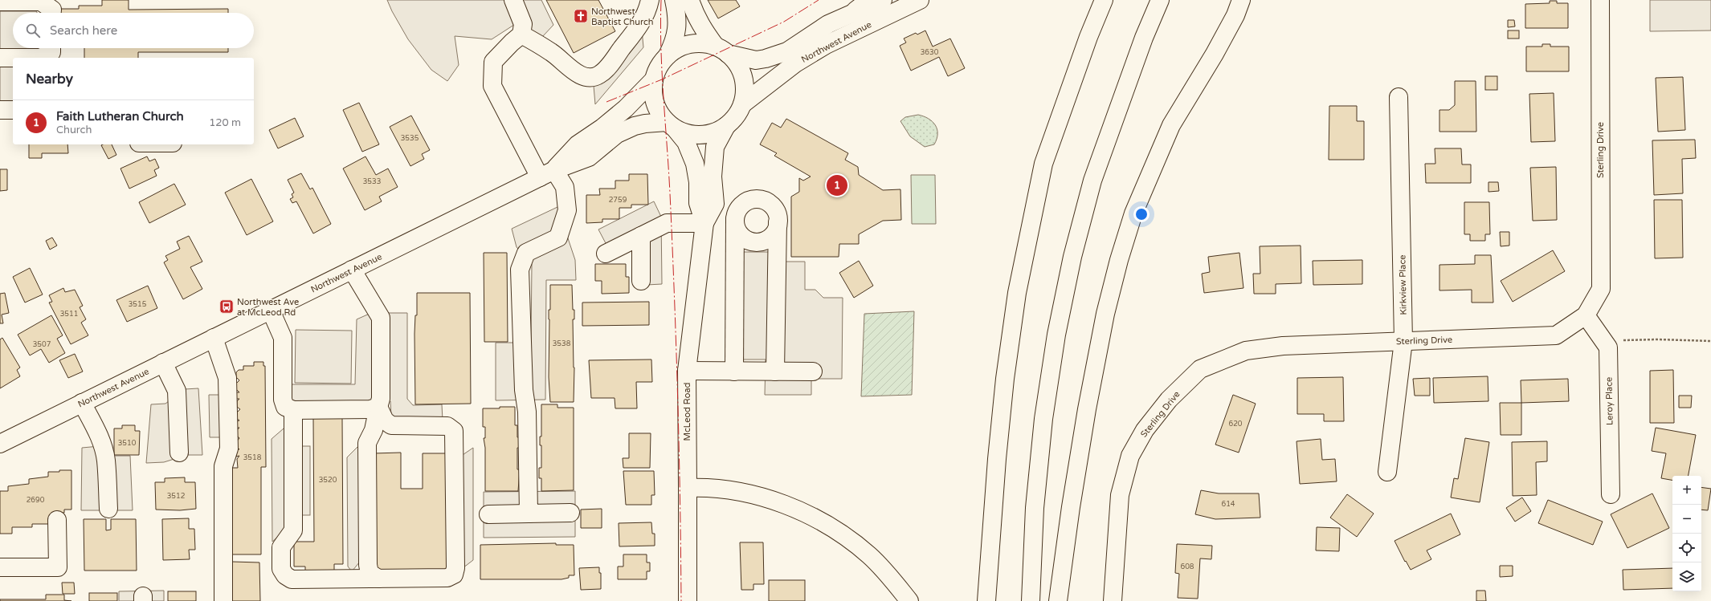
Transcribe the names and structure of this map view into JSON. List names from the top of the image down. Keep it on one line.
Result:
{"streets":{"main road":["Northwest Avenue","Sterling Drive","Kirkview Place","Leroy Place","McLeod Road"]},"crossings":[["Northwest Avenue","McLeod Road"],["Sterling Drive","Kirkview Place"],["Sterling Drive","Leroy Place"]],"places":{"church":["Northwest Baptist Church"],"bus stop":["Northwest Ave at McLeod Rd"]},"house_numbers":["3630","3535","3533","2759","3515","3511","3538","3507","620","3510","3518","3520","3512","2690","614","608"],"page":{"search":"Search here","heading":"Nearby","list":[{"mark":"1","name":"Faith Lutheran Church","note":"Church","value":"120 m"}],"pins":"1","map_buttons":["+","−"]}}
